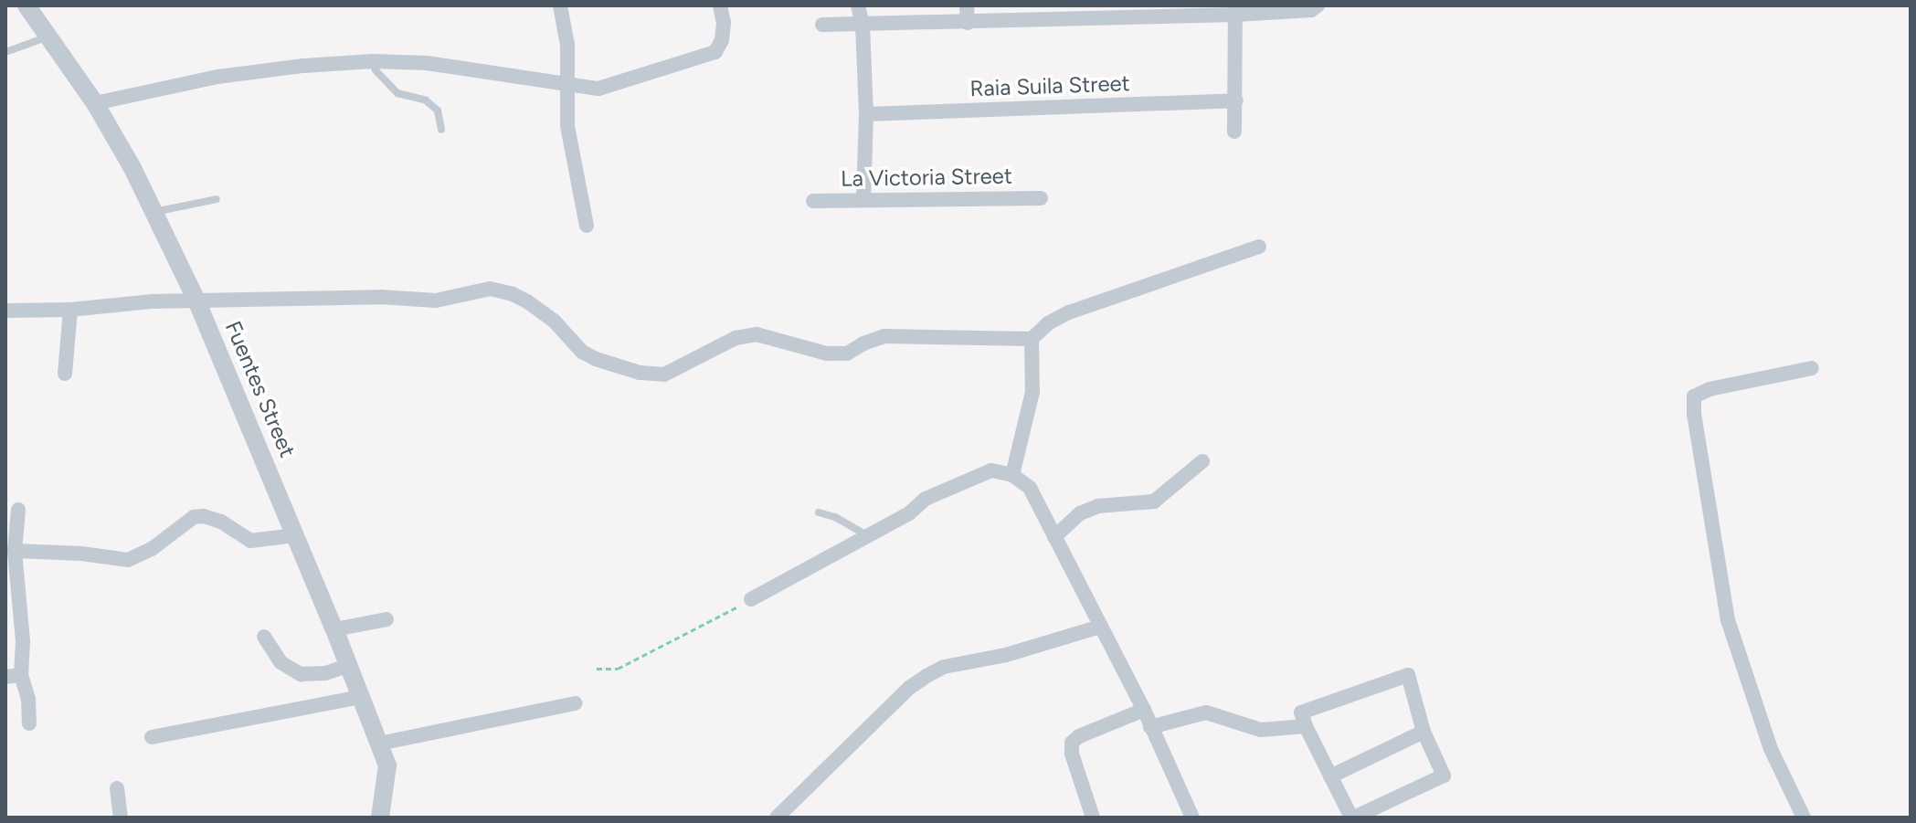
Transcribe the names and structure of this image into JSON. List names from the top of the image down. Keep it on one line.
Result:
{"streets":{"street":["Raia Suila Street","La Victoria Street","Fuentes Street"]}}
